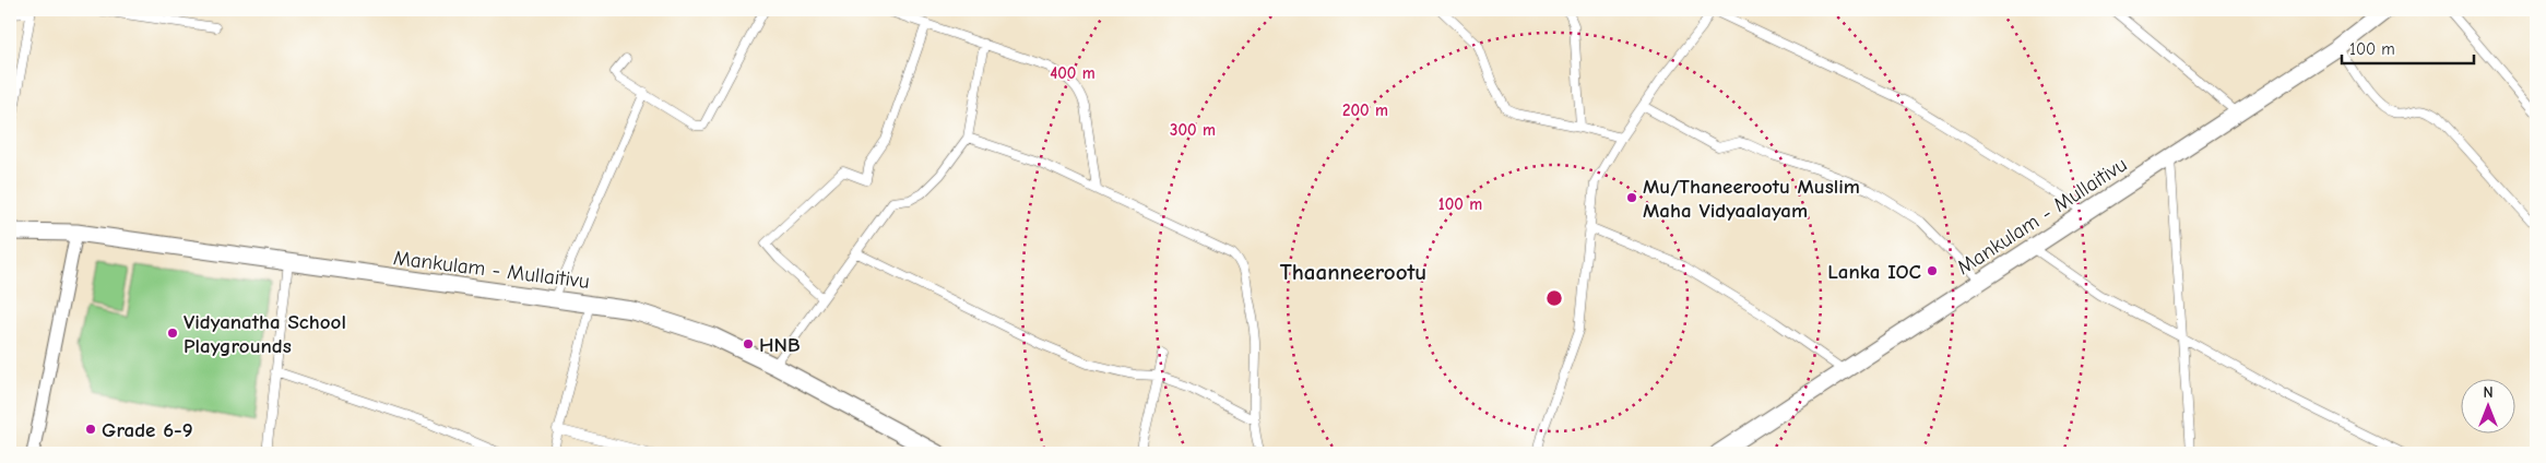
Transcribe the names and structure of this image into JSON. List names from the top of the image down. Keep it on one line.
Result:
{"streets":{"highway":["Mankulam - Mullaitivu"]},"districts":["Thaanneerootu"],"places":["Mu/Thaneerootu Muslim Maha Vidyaalayam","Lanka IOC","Vidyanatha School Playgrounds","HNB","Grade 6-9"],"scale_bar":"100 m","north":"top","rings":["400 m","200 m","300 m","100 m"]}
